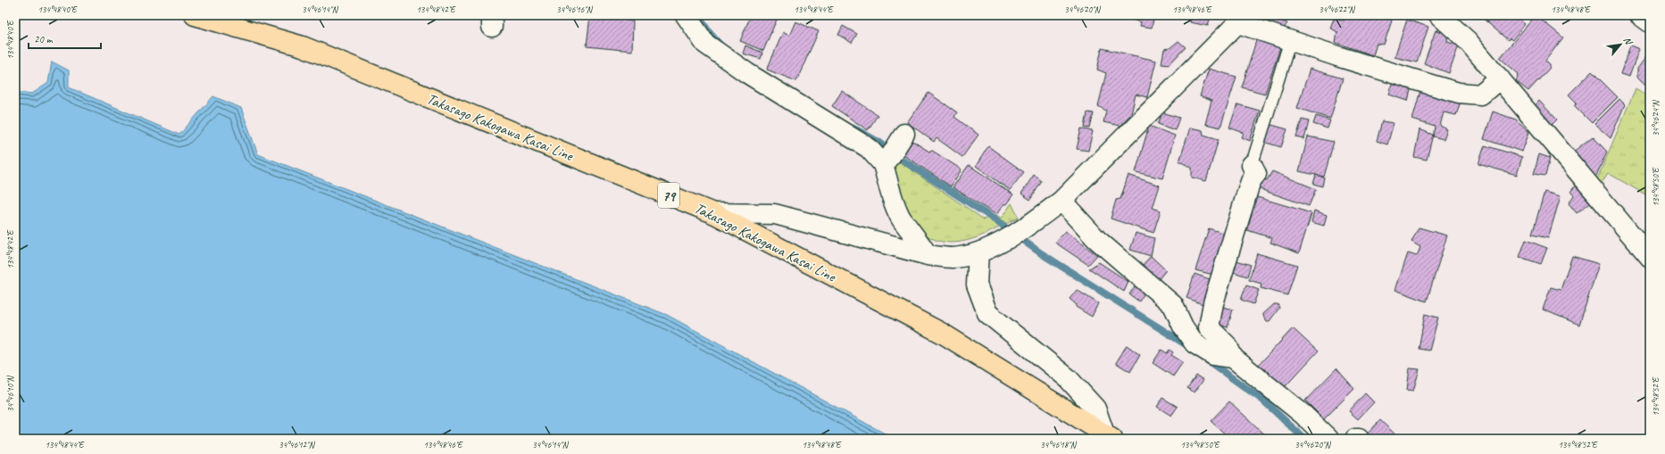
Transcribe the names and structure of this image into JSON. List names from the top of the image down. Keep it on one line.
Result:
{"streets":{"main road":["Takasago Kakogawa Kasai Line","79"]},"scale_bar":"20 m","north":"top right","coordinates":["134°48'40\"E","34°46'14\"N","134°48'42\"E","34°46'16\"N","134°48'44\"E","34°46'20\"N","134°48'46\"E","34°46'22\"N","134°48'48\"E","34°46'24\"N","134°48'50\"E","34°46'10\"N","134°48'52\"E","34°46'12\"N","34°46'18\"N"]}
